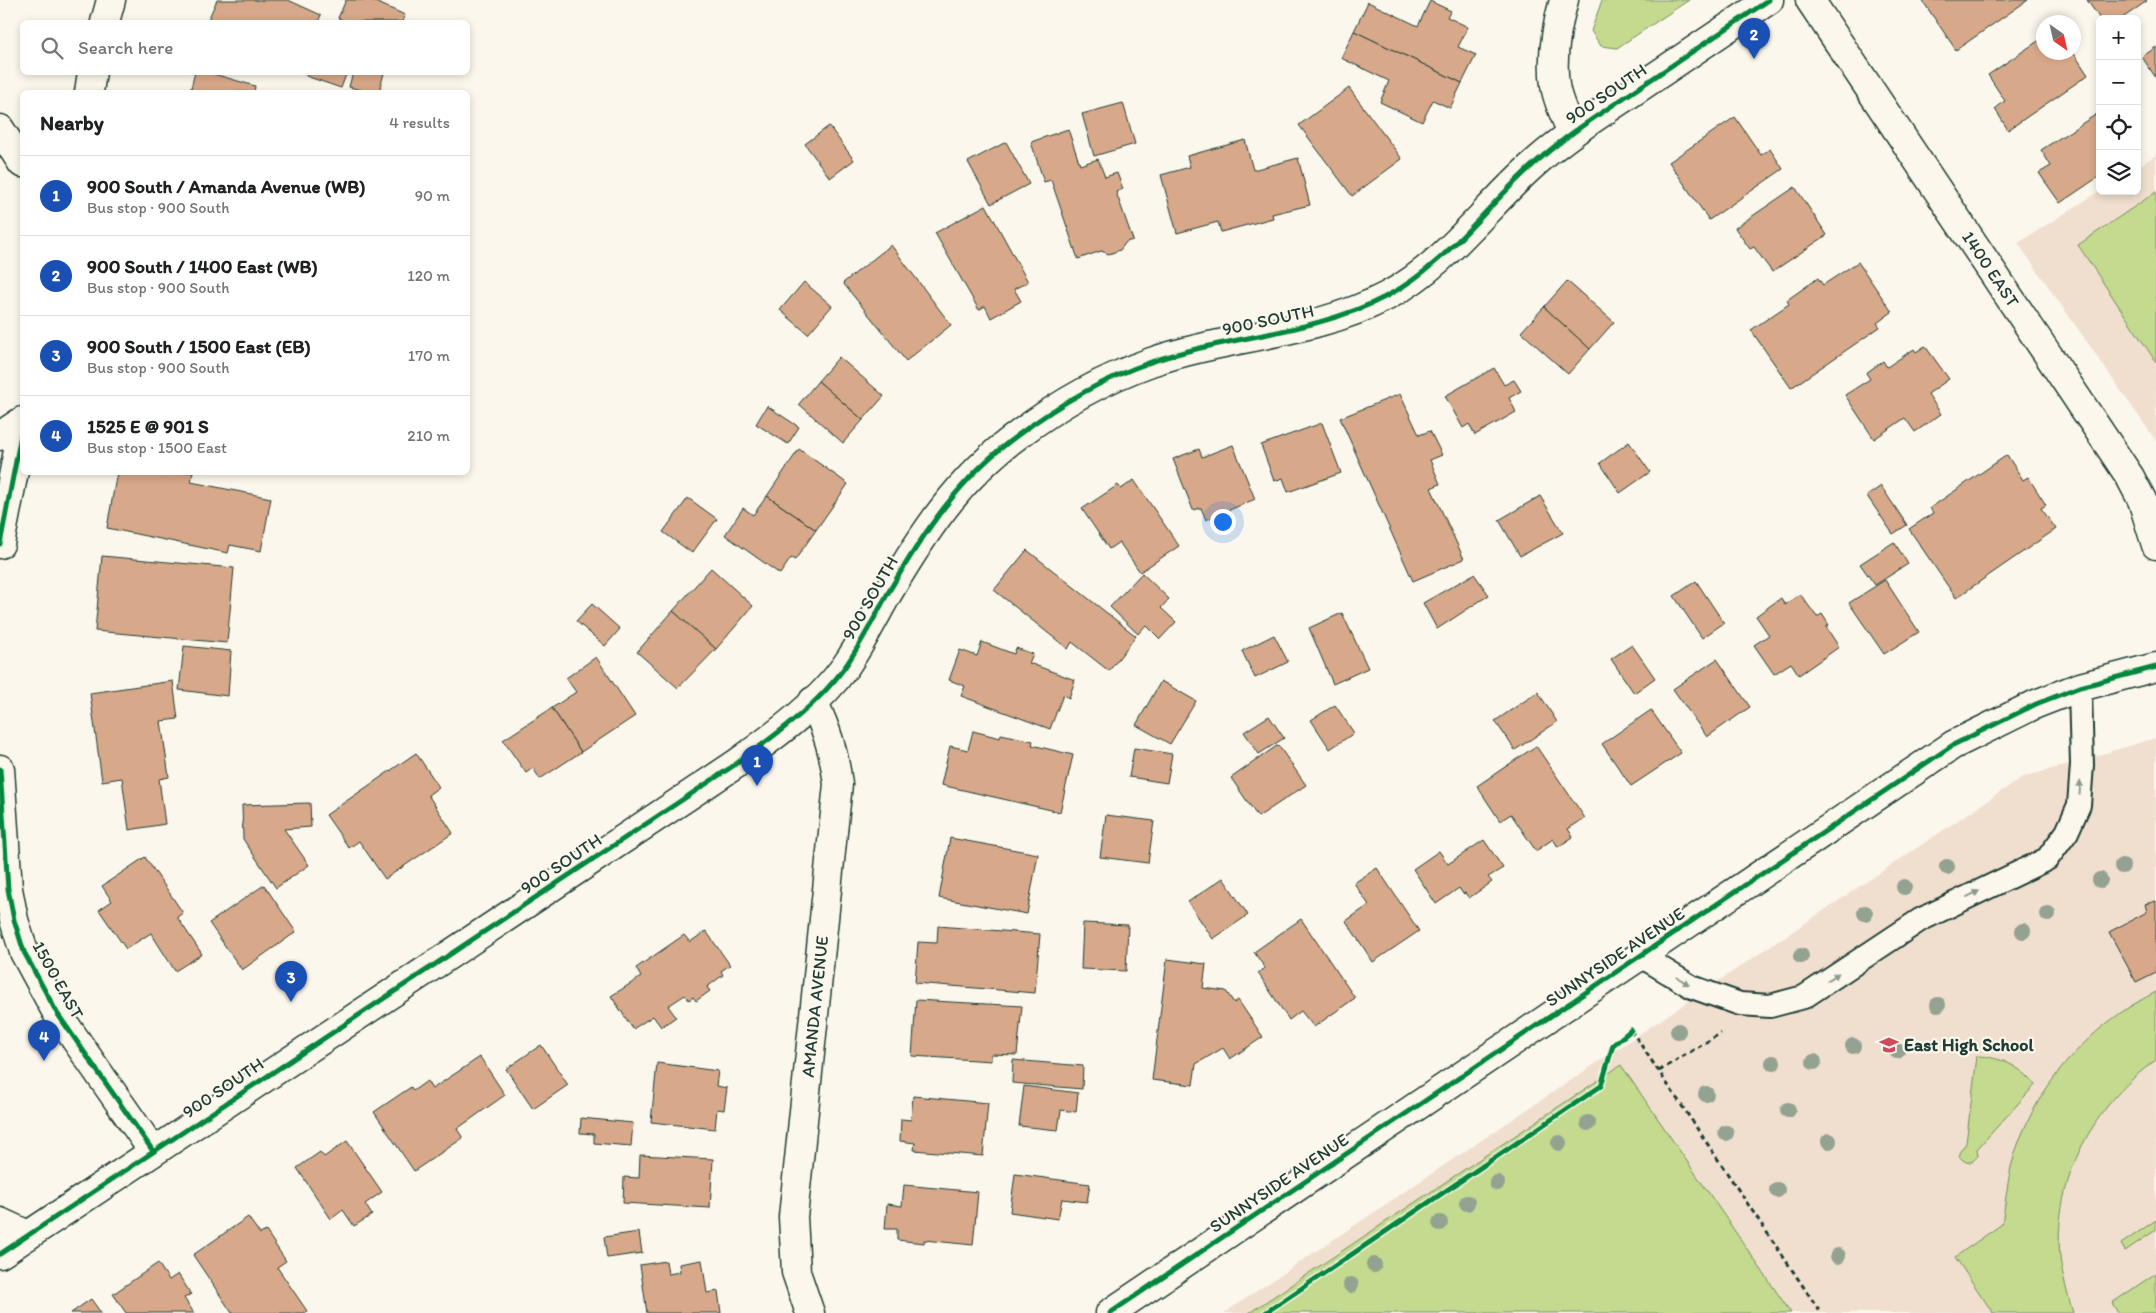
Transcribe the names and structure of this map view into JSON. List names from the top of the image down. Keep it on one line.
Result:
{"streets":{"street":["900 SOUTH","1400 EAST","SUNNYSIDE AVENUE","1500 EAST","AMANDA AVENUE"]},"crossings":[["900 SOUTH","1500 EAST"],["900 SOUTH","AMANDA AVENUE"]],"places":{"school or university":["East High School"]},"north":"bottom right","page":{"map_buttons":["+","−"],"pins":["2","1","3","4"],"search":"Search here","heading":["Nearby","4 results"],"list":[{"mark":"1","name":"900 South / Amanda Avenue (WB)","note":"Bus stop · 900 South","value":"90 m"},{"mark":"2","name":"900 South / 1400 East (WB)","note":"Bus stop · 900 South","value":"120 m"},{"mark":"3","name":"900 South / 1500 East (EB)","note":"Bus stop · 900 South","value":"170 m"},{"mark":"4","name":"1525 E @ 901 S","note":"Bus stop · 1500 East","value":"210 m"}]}}
